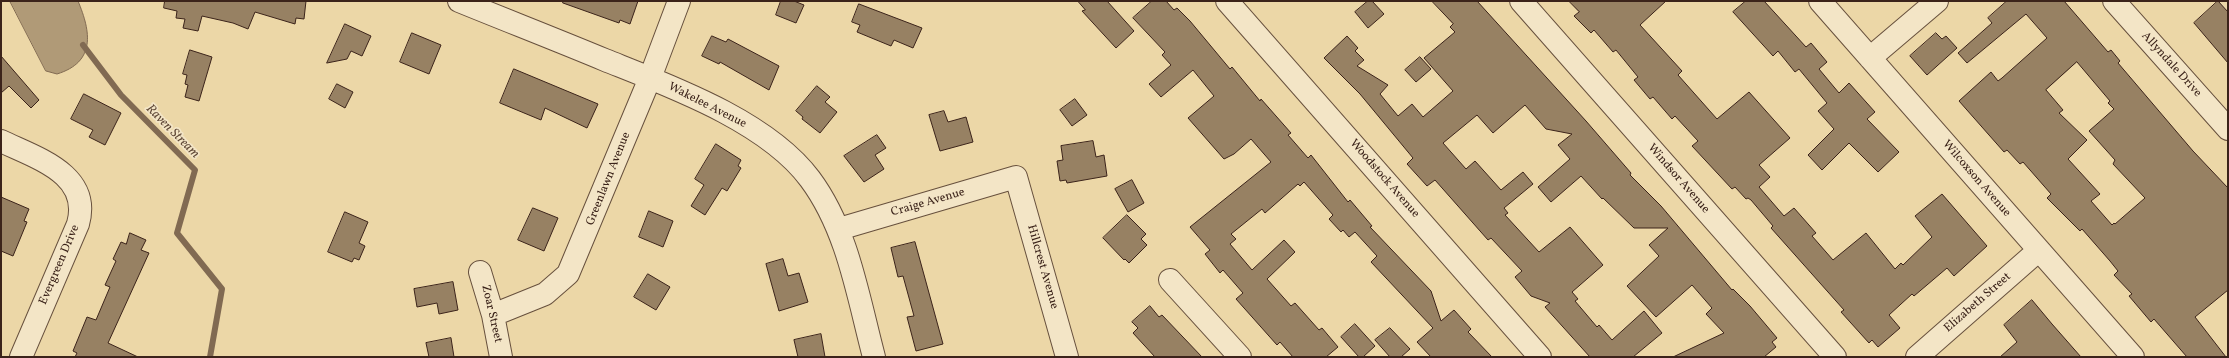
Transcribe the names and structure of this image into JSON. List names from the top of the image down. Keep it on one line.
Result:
{"streets":{"street":["Allyndale Drive","Wakelee Avenue","Greenlawn Avenue","Woodstock Avenue","Windsor Avenue","Wilcoxson Avenue","Craige Avenue","Evergreen Drive","Hillcrest Avenue","Elizabeth Street","Zoar Street"]},"crossings":[["Wakelee Avenue","Greenlawn Avenue"],["Wakelee Avenue","Craige Avenue"],["Greenlawn Avenue","Zoar Street"],["Wilcoxson Avenue","Elizabeth Street"],["Craige Avenue","Hillcrest Avenue"]],"water":["Raven Stream"]}
